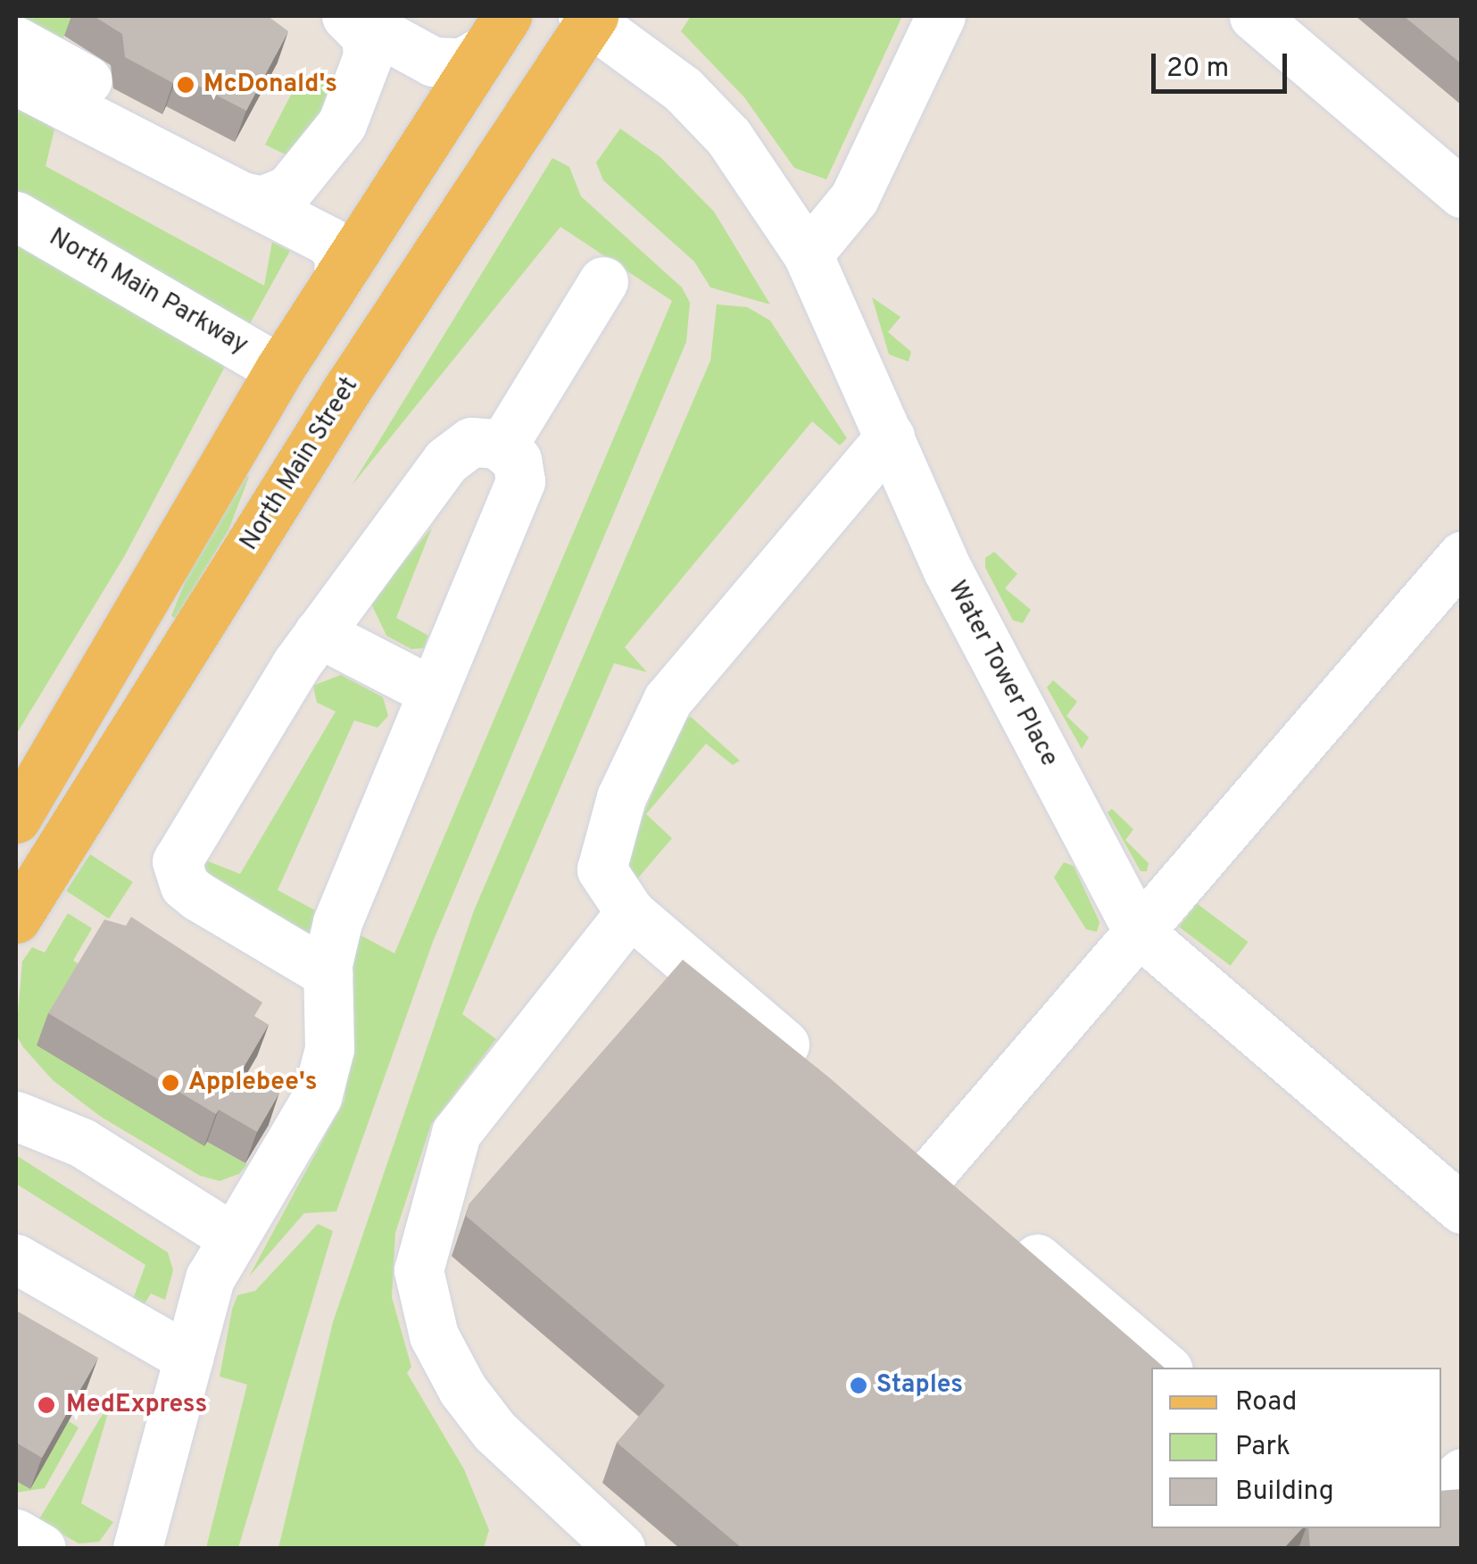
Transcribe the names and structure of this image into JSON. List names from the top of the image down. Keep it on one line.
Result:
{"streets":{"main road":["North Main Street"],"lane":["North Main Parkway","Water Tower Place"]},"crossings":[["North Main Street","Water Tower Place"]],"places":["McDonald's","Applebee's","Staples","MedExpress"],"legend":["Road","Park","Building"],"scale_bar":"20 m"}
